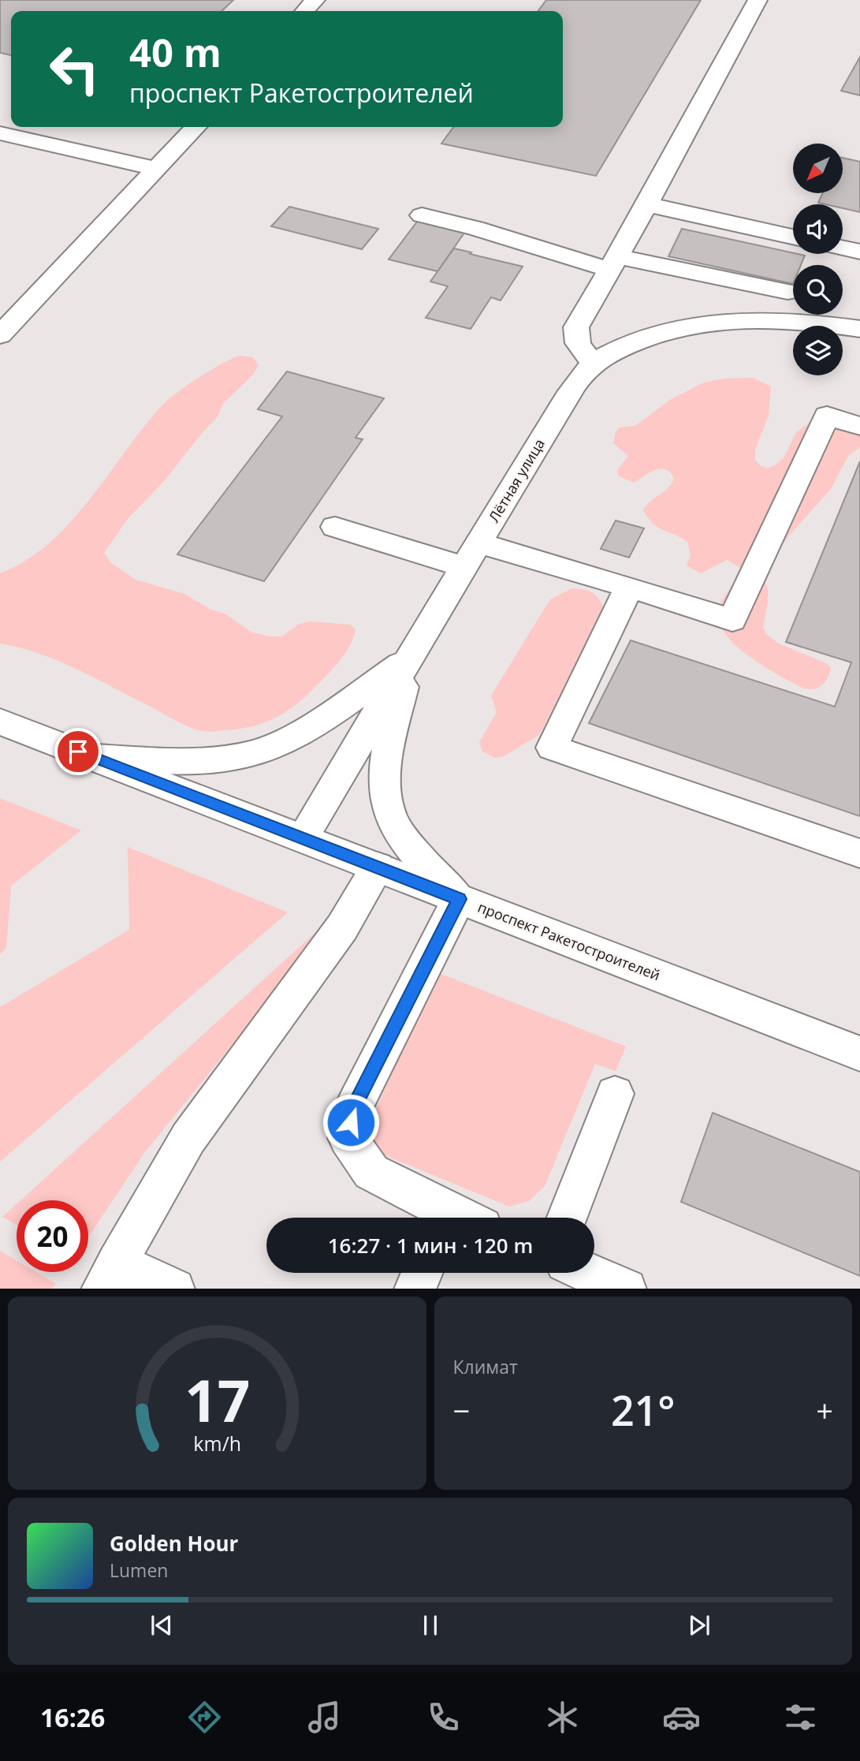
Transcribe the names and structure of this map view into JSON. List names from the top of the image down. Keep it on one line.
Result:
{"streets":{"street":["Лётная улица","проспект Ракетостроителей"]},"crossings":[["Лётная улица","проспект Ракетостроителей"]],"north":"bottom left","page":{"turn":["40 m","проспект Ракетостроителей"],"limit":"20","trip":"16:27 · 1 мин · 120 m","tile":"Климат","heat":["−","21°","+"],"song":["Golden Hour","Lumen"],"tabs":"16:26","gauge":["17","km/h"]}}
